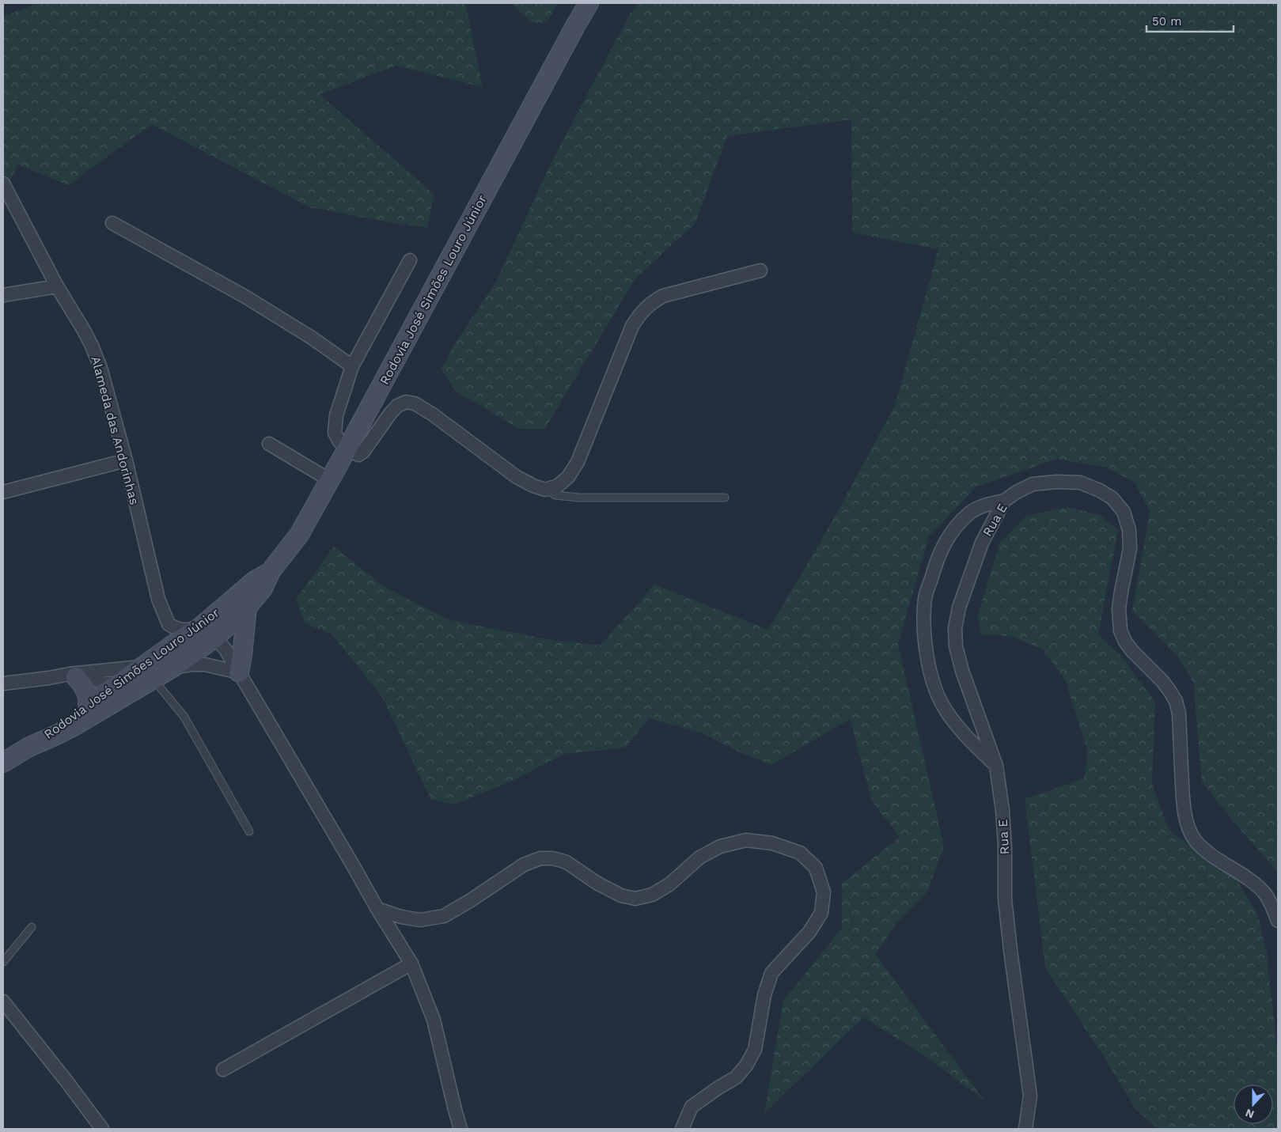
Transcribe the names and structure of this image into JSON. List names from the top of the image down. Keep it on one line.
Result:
{"streets":{"main road":["Rodovia José Simões Louro Júnior"],"street":["Alameda das Andorinhas","Rua E"]},"scale_bar":"50 m","north":"bottom"}
